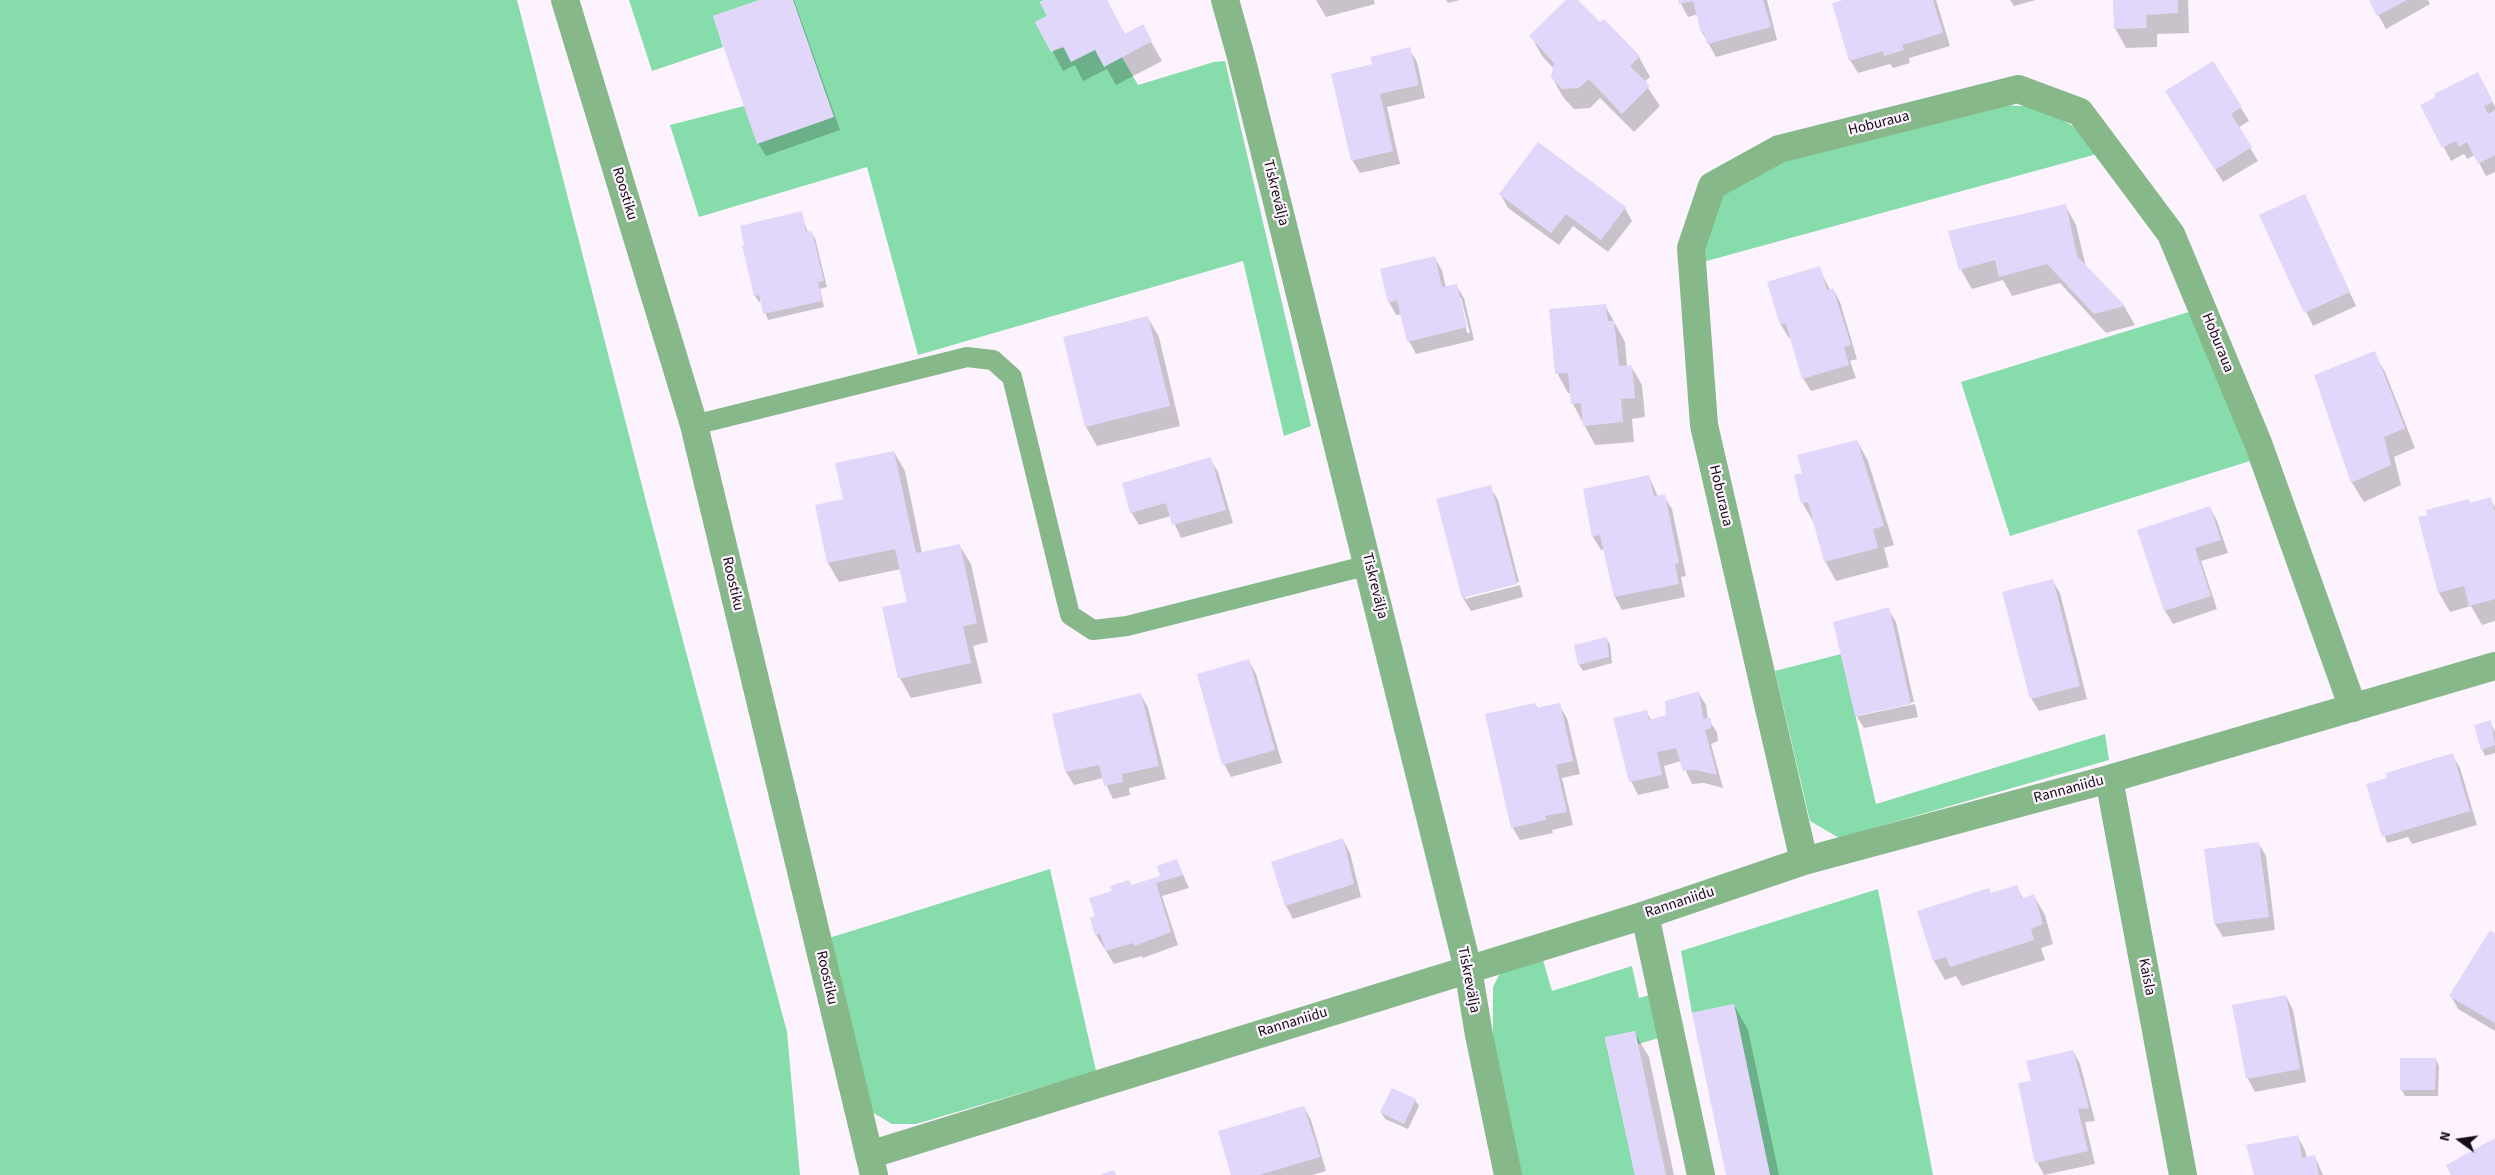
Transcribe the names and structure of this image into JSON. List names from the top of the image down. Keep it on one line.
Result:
{"streets":{"street":["Hoburaua","Tiskrevälja","Roostiku","Rannaniidu","Kaisla"]},"crossings":[["Hoburaua","Rannaniidu"],["Tiskrevälja","Rannaniidu"],["Roostiku","Rannaniidu"],["Rannaniidu","Kaisla"]],"north":"left"}
